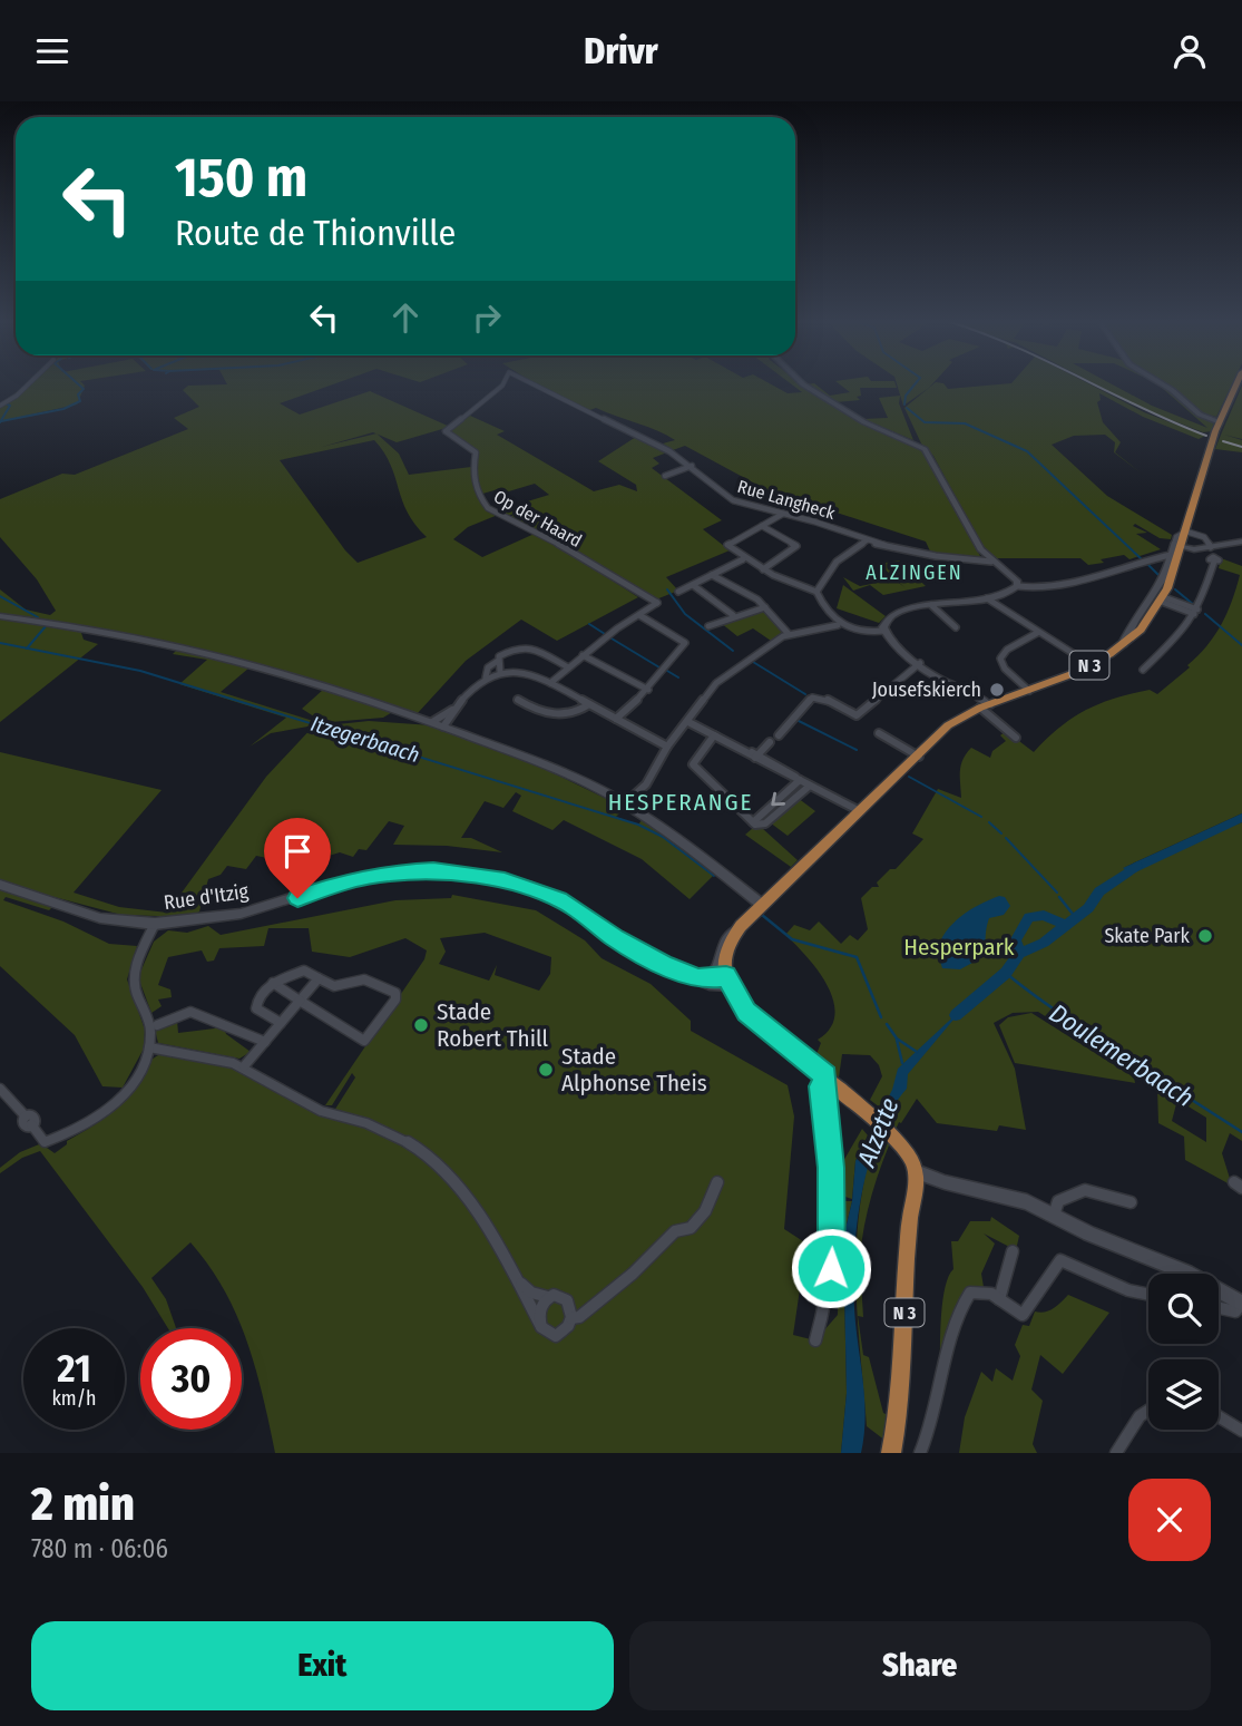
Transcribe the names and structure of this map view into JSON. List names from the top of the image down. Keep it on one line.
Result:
{"streets":{"main road":["N 3","Rue d'Itzig"],"street":["Rue Langheck","Op der Haard"]},"crossings":[["N 3","Rue d'Itzig"]],"districts":["ALZINGEN","HESPERANGE"],"water":["Itzegerbaach","Doulemerbaach","Alzette"],"parks":["Hesperpark"],"places":["Jousefskierch","Skate Park","Stade Robert Thill","Stade Alphonse Theis"],"page":{"header":"Drivr","turn":["150 m","Route de Thionville"],"speed":"21 km/h","limit":"30","heading":["2 min","780 m · 06:06"],"buttons":["Exit","Share"]}}
